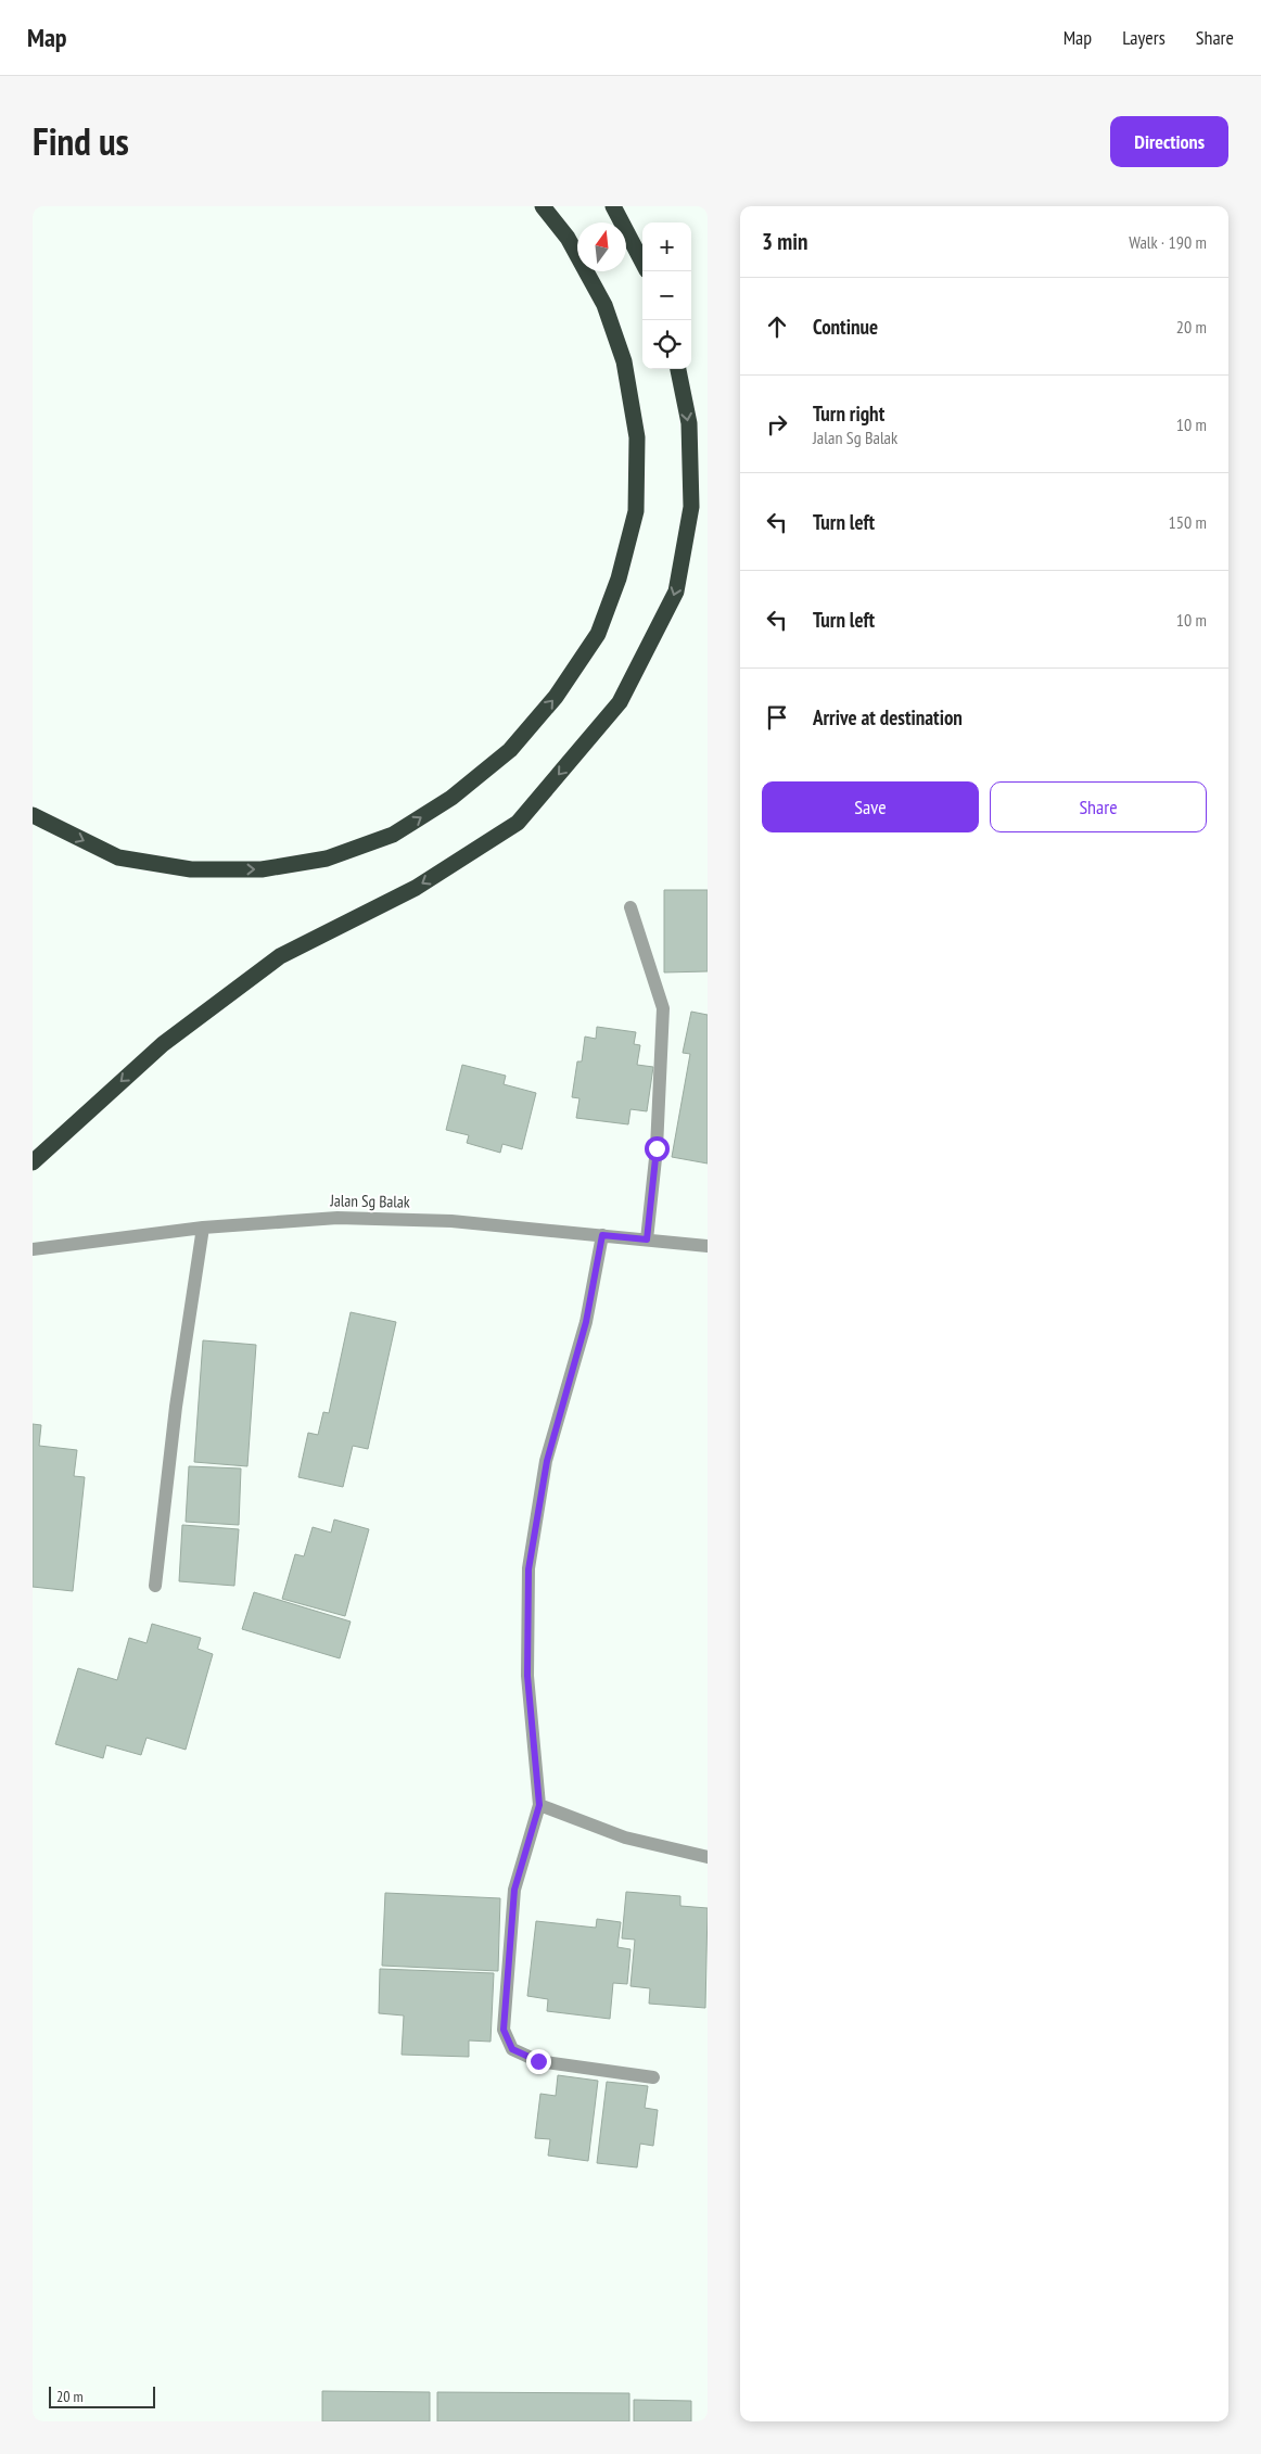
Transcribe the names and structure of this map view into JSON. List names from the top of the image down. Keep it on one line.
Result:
{"streets":{"street":["Jalan Sg Balak"]},"scale_bar":"20 m","north":"top","page":{"header":"Map","nav":["Map","Layers","Share"],"title":"Find us","buttons":["Directions",["Save","Share"]],"heading":["3 min","Walk · 190 m"],"map_buttons":["+","−"],"list":[["Continue","20 m"],["Turn right","Jalan Sg Balak","10 m"],["Turn left","150 m"],["Turn left","10 m"],"Arrive at destination"],"scale":"20 m"}}
